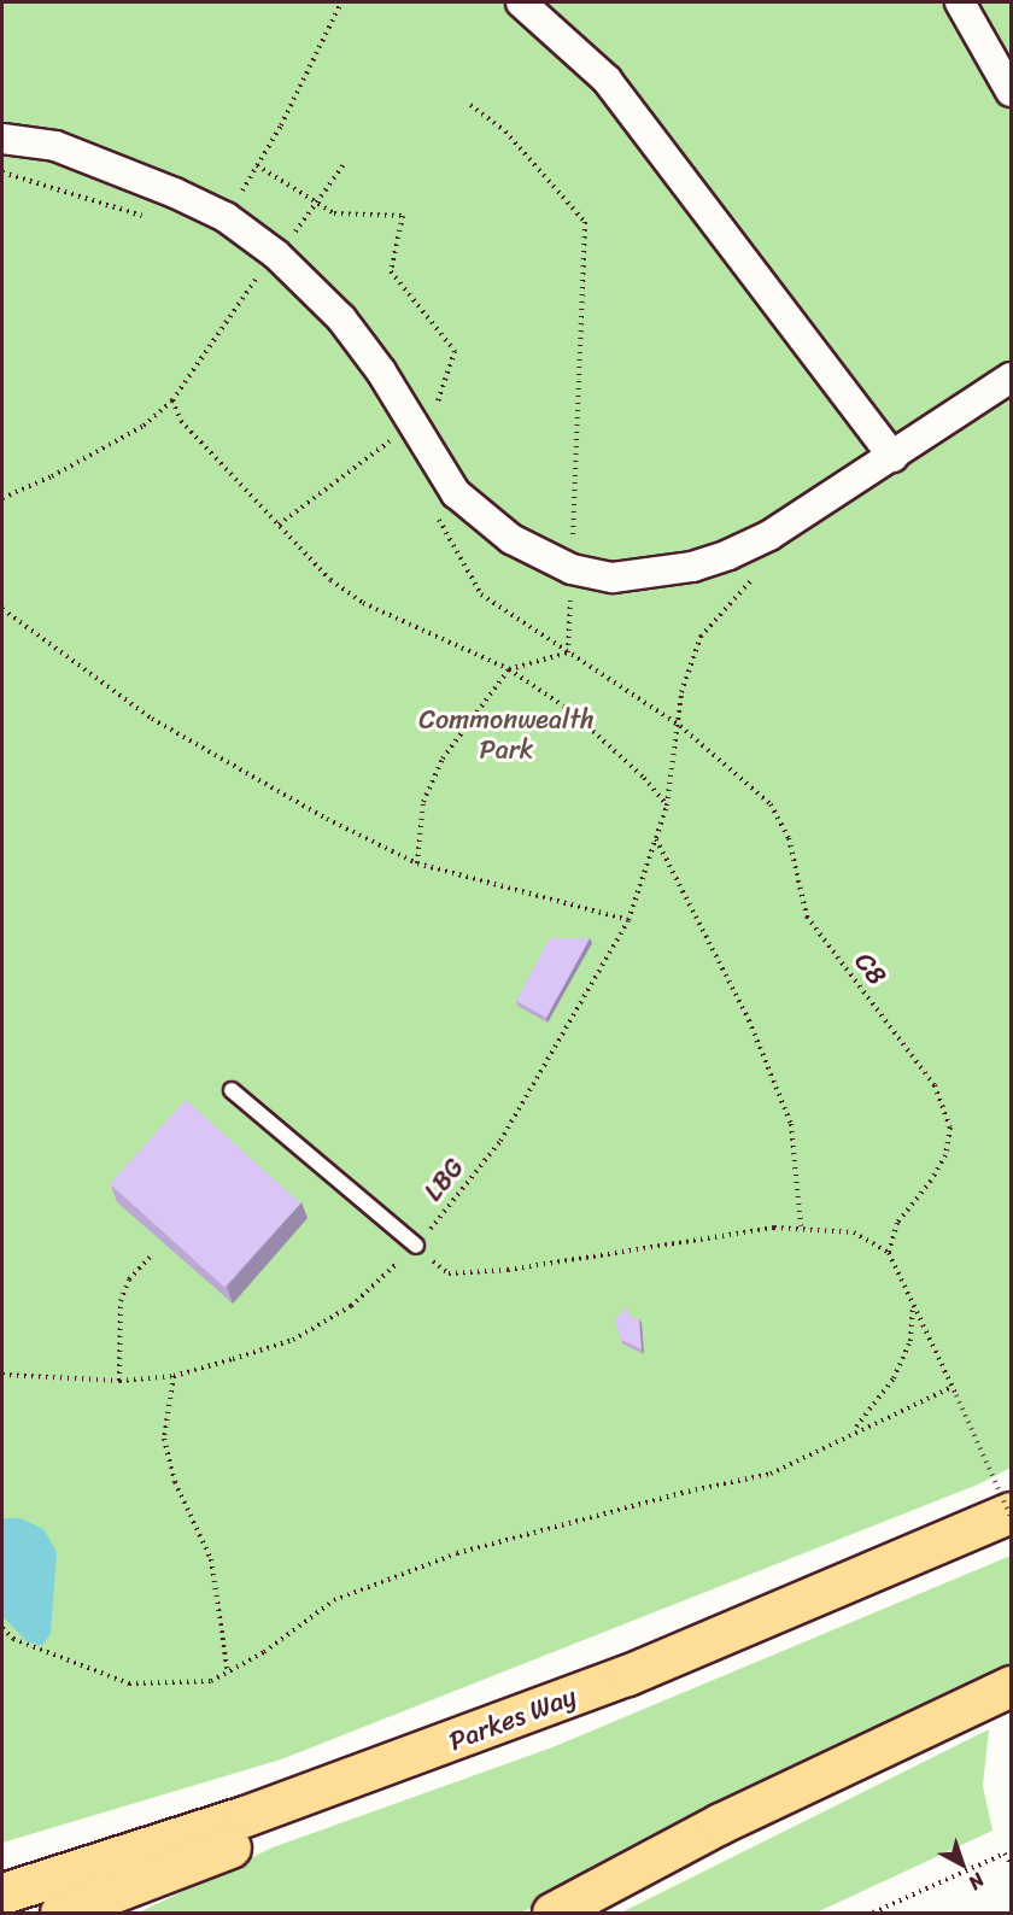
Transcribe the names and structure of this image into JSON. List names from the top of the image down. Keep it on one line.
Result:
{"streets":{"highway":["Parkes Way"],"path":["C8","LBG"]},"crossings":[["C8","LBG"]],"parks":["Commonwealth Park"],"north":"bottom right"}
